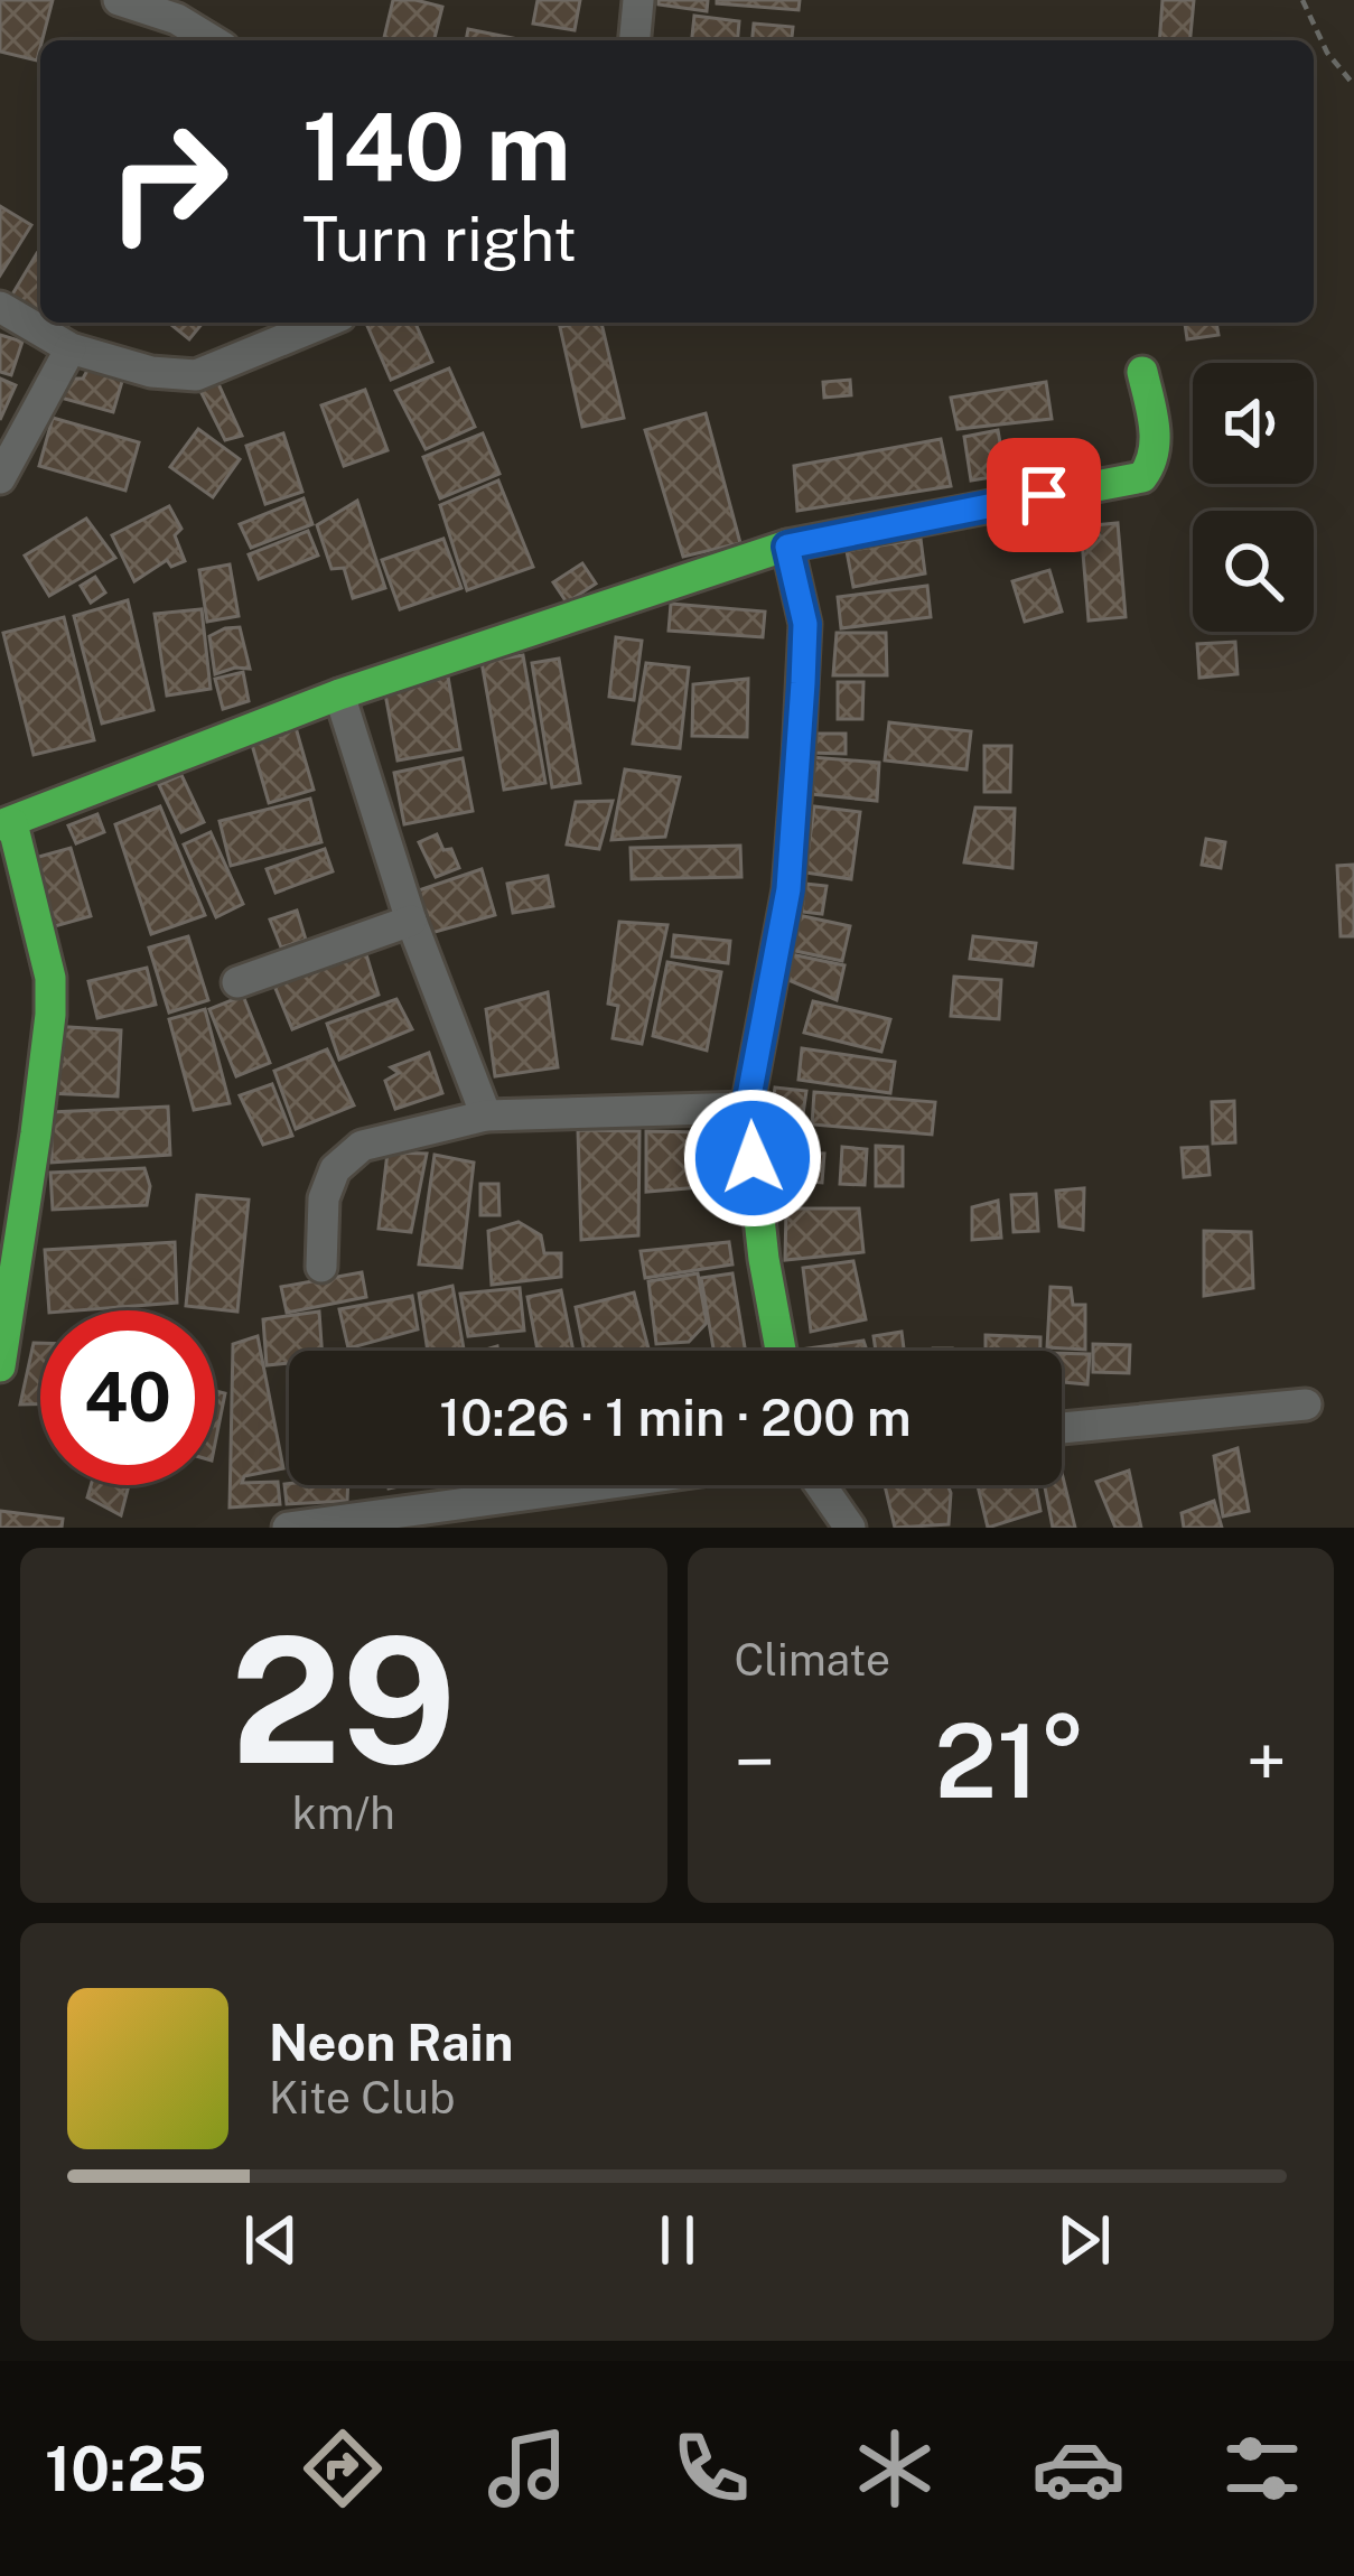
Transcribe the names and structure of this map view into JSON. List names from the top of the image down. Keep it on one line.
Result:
{"page":{"turn":["140 m","Turn right"],"limit":"40","trip":"10:26 · 1 min · 200 m","tile":[["29","km/h"],"Climate"],"heat":["−","21°","+"],"song":["Neon Rain","Kite Club"],"tabs":"10:25"}}
